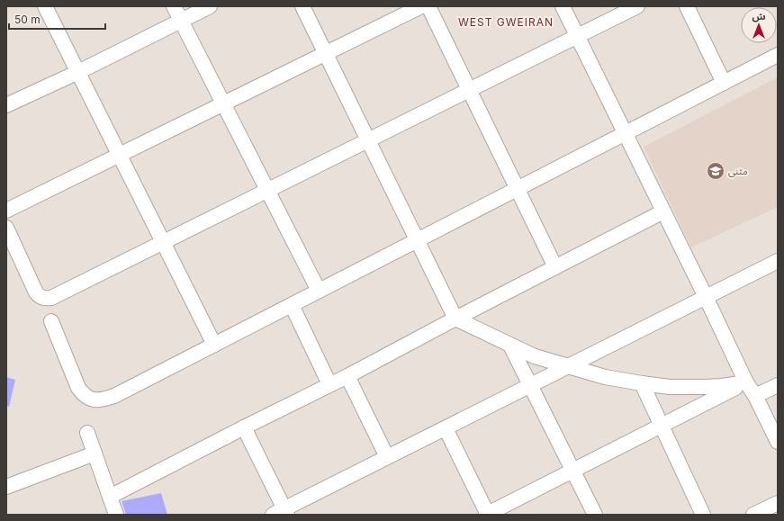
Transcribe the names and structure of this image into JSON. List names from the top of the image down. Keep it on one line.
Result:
{"districts":["WEST GWEIRAN"],"places":{"school or university":["مثنى"]},"scale_bar":"50 m","north":"top"}
